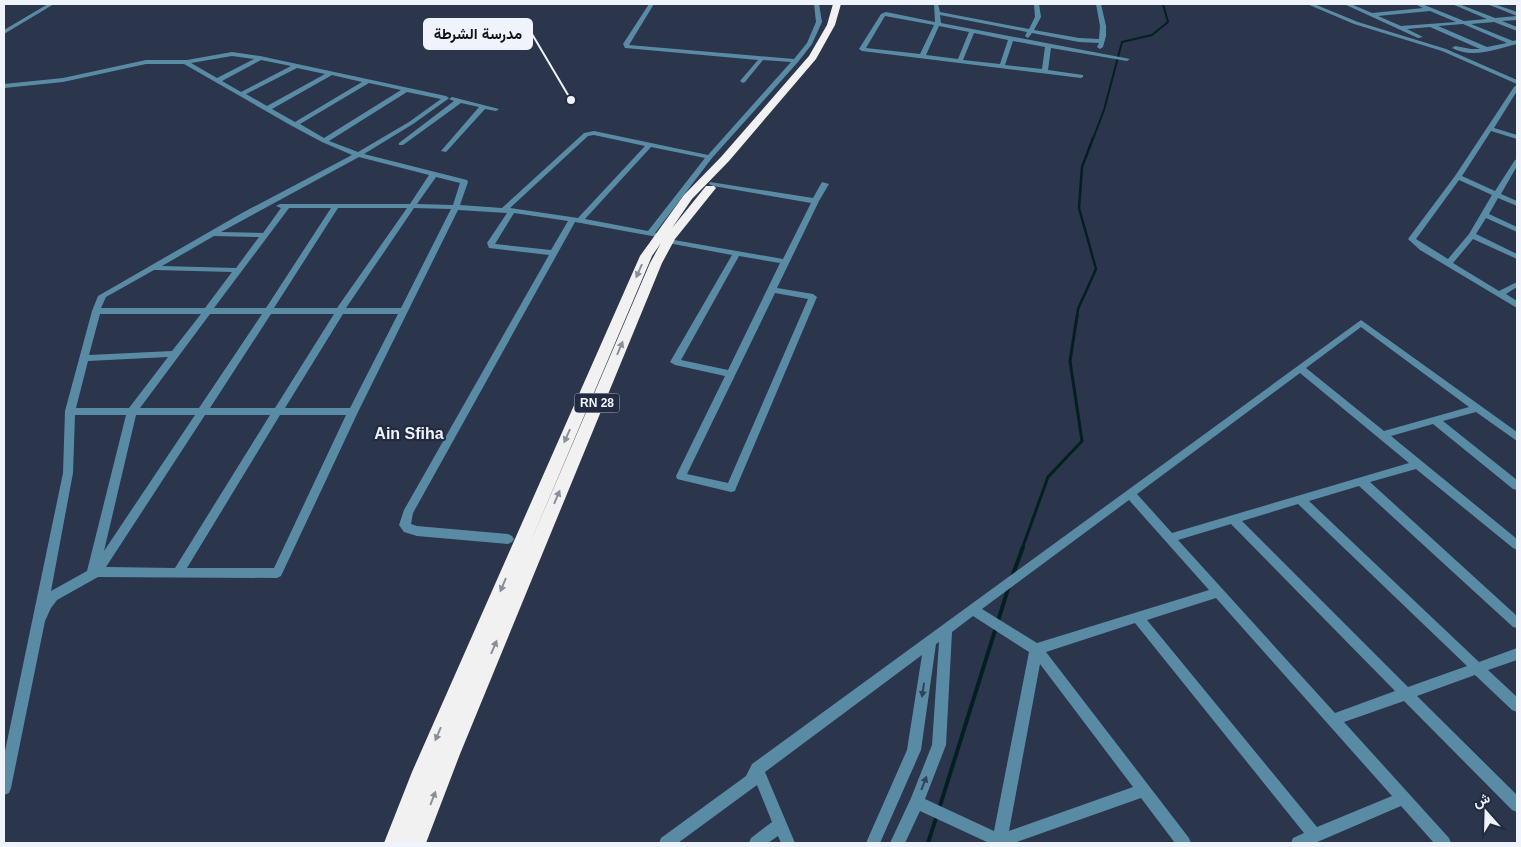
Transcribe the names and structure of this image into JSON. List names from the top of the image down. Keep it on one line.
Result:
{"streets":{"highway":["RN 28"]},"districts":["Ain Sfiha"],"places":["مدرسة الشرطة"],"north":"top"}
